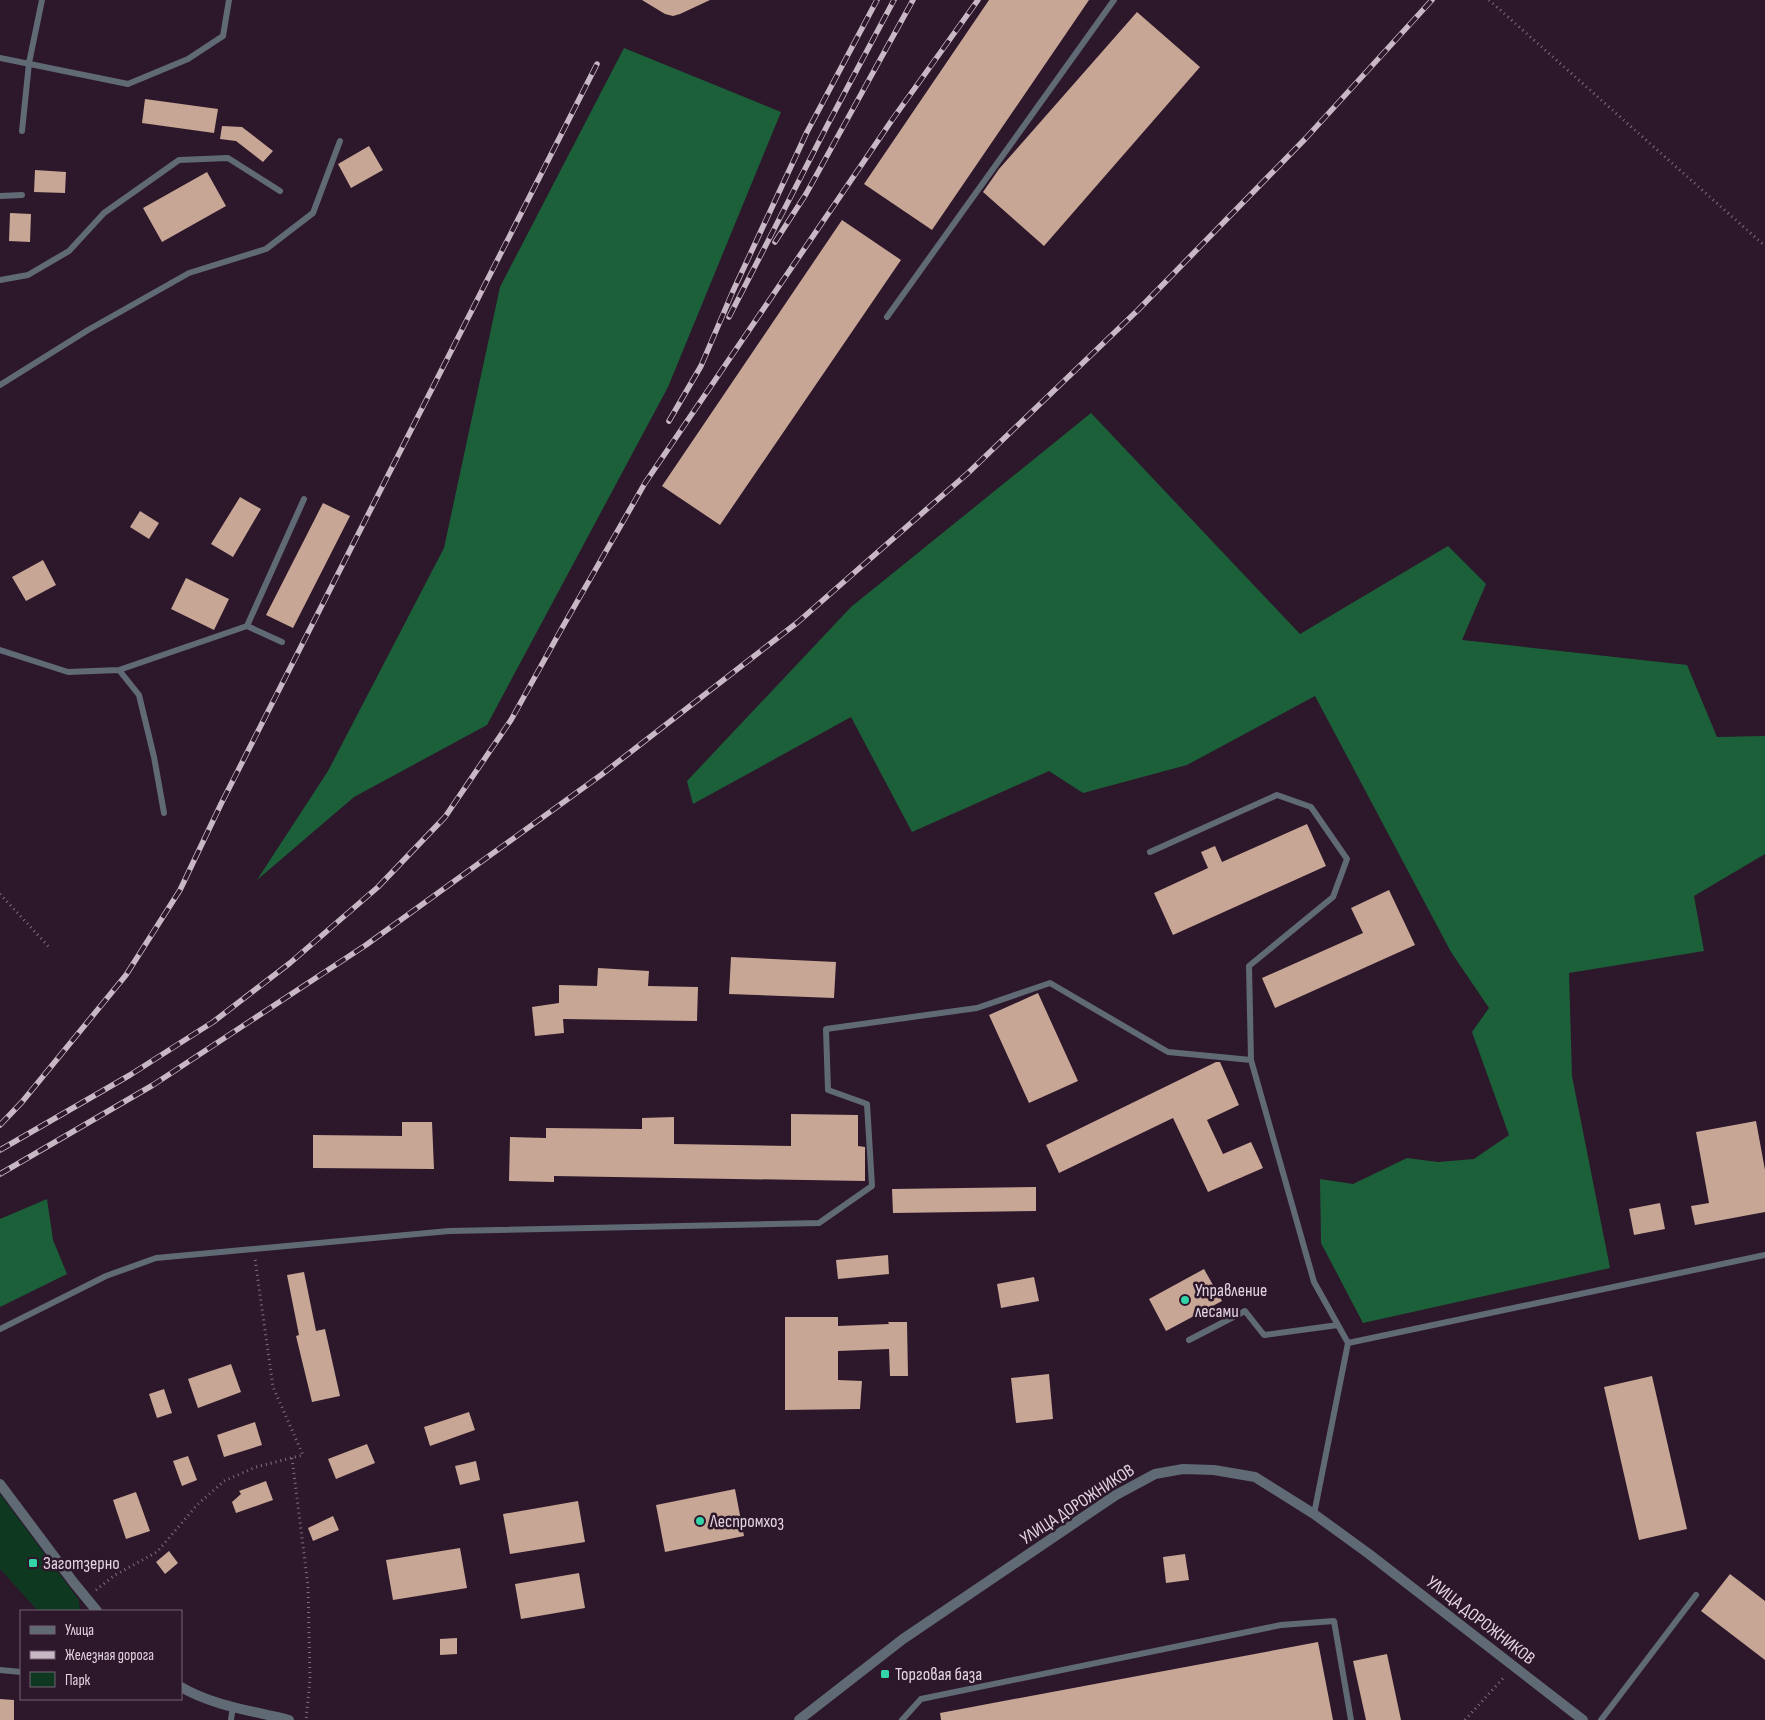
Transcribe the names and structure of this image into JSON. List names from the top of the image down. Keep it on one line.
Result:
{"streets":{"street":["УЛИЦА ДОРОЖНИКОВ"]},"places":{"other":["Управление лесами","Леспромхоз"],"transit":["Заготзерно","Торговая база"]},"legend":["Улица","Железная дорога","Парк"]}
